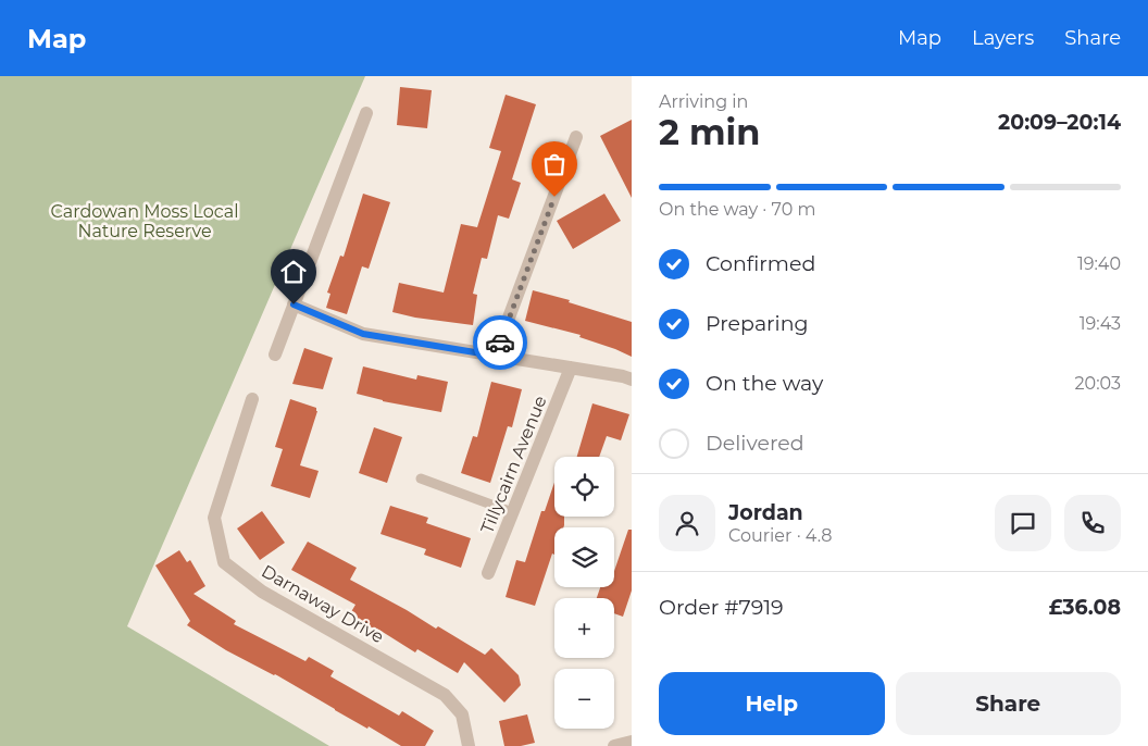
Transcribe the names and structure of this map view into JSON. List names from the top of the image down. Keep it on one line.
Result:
{"streets":{"street":["Tillycairn Avenue","Darnaway Drive"]},"parks":["Cardowan Moss Local Nature Reserve"],"page":{"header":"Map","nav":["Map","Layers","Share"],"heading":["2 min","Arriving in","20:09–20:14"],"panel":["Jordan","Courier · 4.8","Order #7919","£36.08"],"bar":"On the way · 70 m","list":[["Confirmed","19:40"],["Preparing","19:43"],["On the way","20:03"],"Delivered"],"map_buttons":["+","−"],"buttons":["Help","Share"]}}
